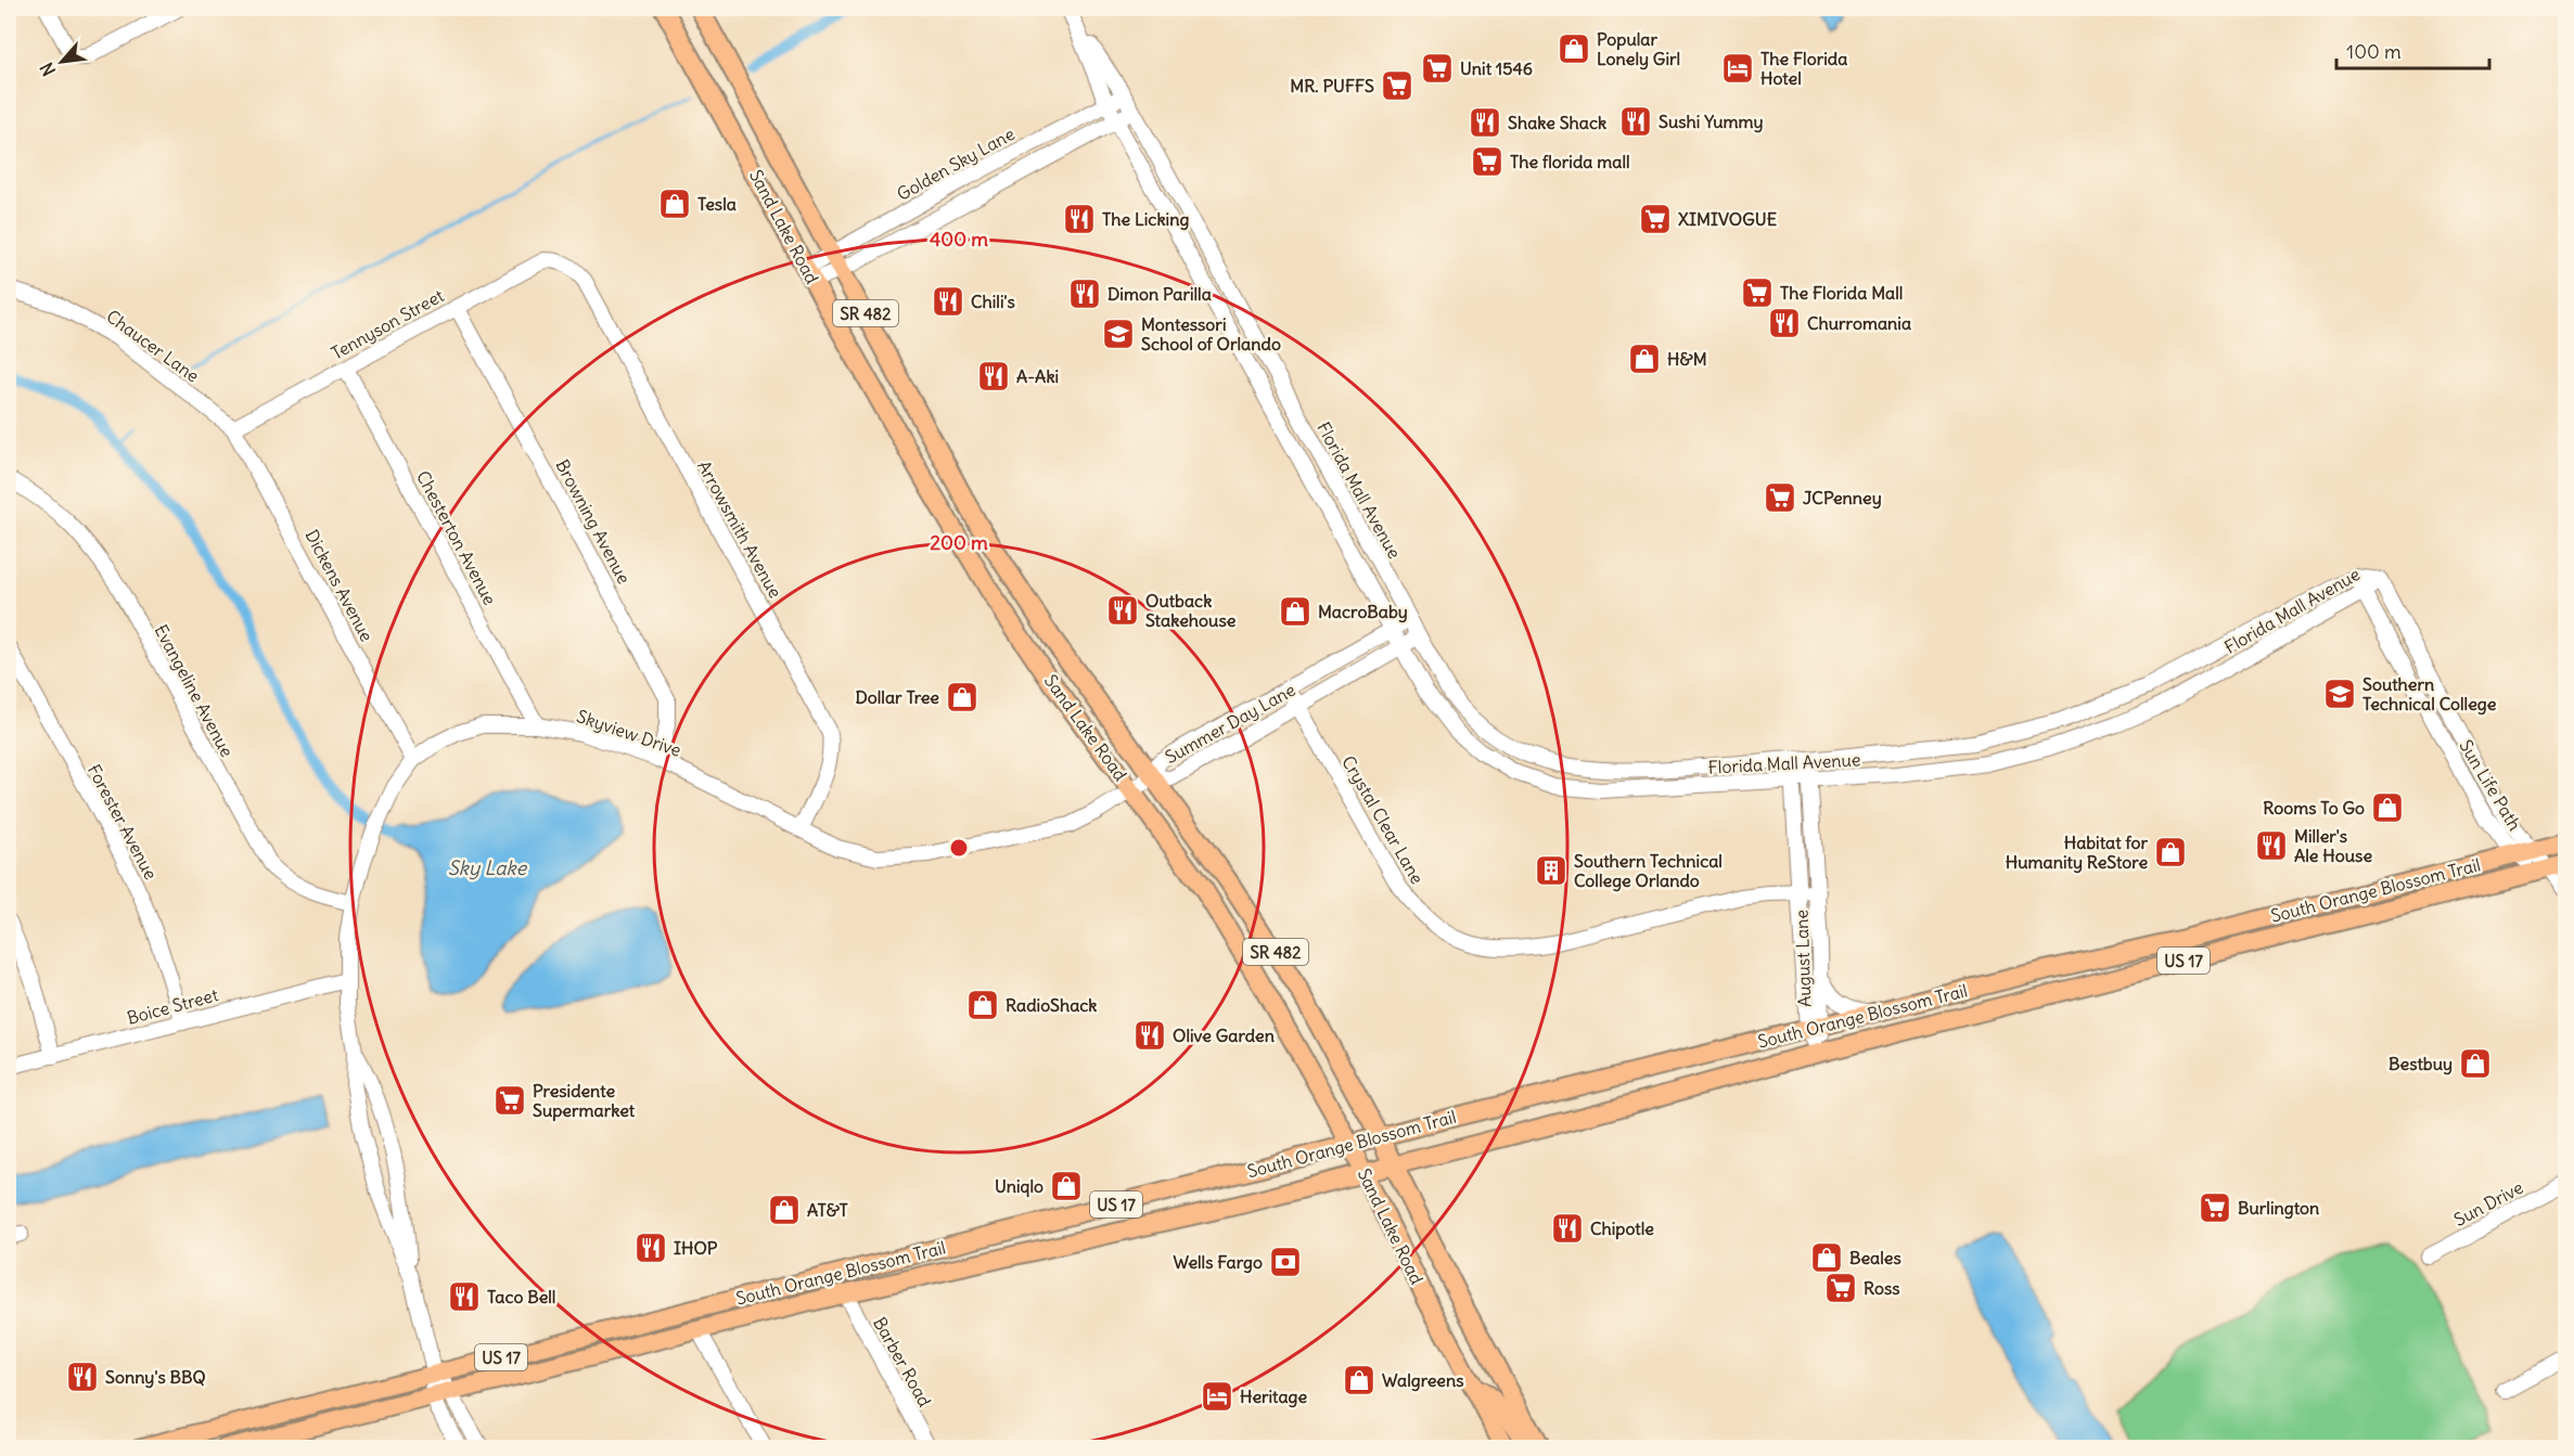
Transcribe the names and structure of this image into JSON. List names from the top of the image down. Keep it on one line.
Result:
{"streets":{"main road":["Sand Lake Road","SR 482","South Orange Blossom Trail","US 17"],"street":["Golden Sky Lane","Tennyson Street","Chaucer Lane","Florida Mall Avenue","Browning Avenue","Arrowsmith Avenue","Chesterton Avenue","Dickens Avenue","Evangeline Avenue","Summer Day Lane","Skyview Drive","Sun Life Path","Crystal Clear Lane","Forester Avenue","August Lane","Boice Street","Sun Drive","Barber Road"]},"crossings":[["Golden Sky Lane","Sand Lake Road"],["Golden Sky Lane","Florida Mall Avenue"],["Sand Lake Road","Summer Day Lane"],["Sand Lake Road","Skyview Drive"],["Sand Lake Road","South Orange Blossom Trail"],["Tennyson Street","Chaucer Lane"],["Tennyson Street","Browning Avenue"],["Tennyson Street","Arrowsmith Avenue"],["Tennyson Street","Chesterton Avenue"],["Tennyson Street","Dickens Avenue"],["Chaucer Lane","Dickens Avenue"],["Florida Mall Avenue","Summer Day Lane"],["Florida Mall Avenue","Sun Life Path"],["Florida Mall Avenue","August Lane"],["Browning Avenue","Skyview Drive"],["Arrowsmith Avenue","Skyview Drive"],["Chesterton Avenue","Skyview Drive"],["Dickens Avenue","Skyview Drive"],["Evangeline Avenue","Skyview Drive"],["Summer Day Lane","Skyview Drive"],["Summer Day Lane","Crystal Clear Lane"],["Skyview Drive","South Orange Blossom Trail"],["Skyview Drive","Boice Street"],["Sun Life Path","South Orange Blossom Trail"],["Crystal Clear Lane","August Lane"],["Forester Avenue","Boice Street"],["South Orange Blossom Trail","August Lane"],["South Orange Blossom Trail","Barber Road"]],"water":["Sky Lake"],"places":{"shop":["Popular Lonely Girl","Tesla","H&M","MacroBaby","Dollar Tree","Rooms To Go","Habitat for Humanity ReStore","RadioShack","Bestbuy","Uniqlo","AT&T","Beales","Walgreens"],"supermarket":["Unit 1546","MR. PUFFS","The florida mall","XIMIVOGUE","The Florida Mall","JCPenney","Presidente Supermarket","Burlington","Ross"],"hotel":["The Florida Hotel","Heritage"],"restaurant":["Sushi Yummy","Shake Shack","The Licking","Dimon Parilla","Chili's","Churromania","A-Aki","Outback Stakehouse","Miller's Ale House","Olive Garden","Chipotle","IHOP","Taco Bell","Sonny's BBQ"],"school or university":["Montessori School of Orlando","Southern Technical College"],"building":["Southern Technical College Orlando"],"bank":["Wells Fargo"]},"scale_bar":"100 m","north":"bottom left","rings":["400 m","200 m"]}
